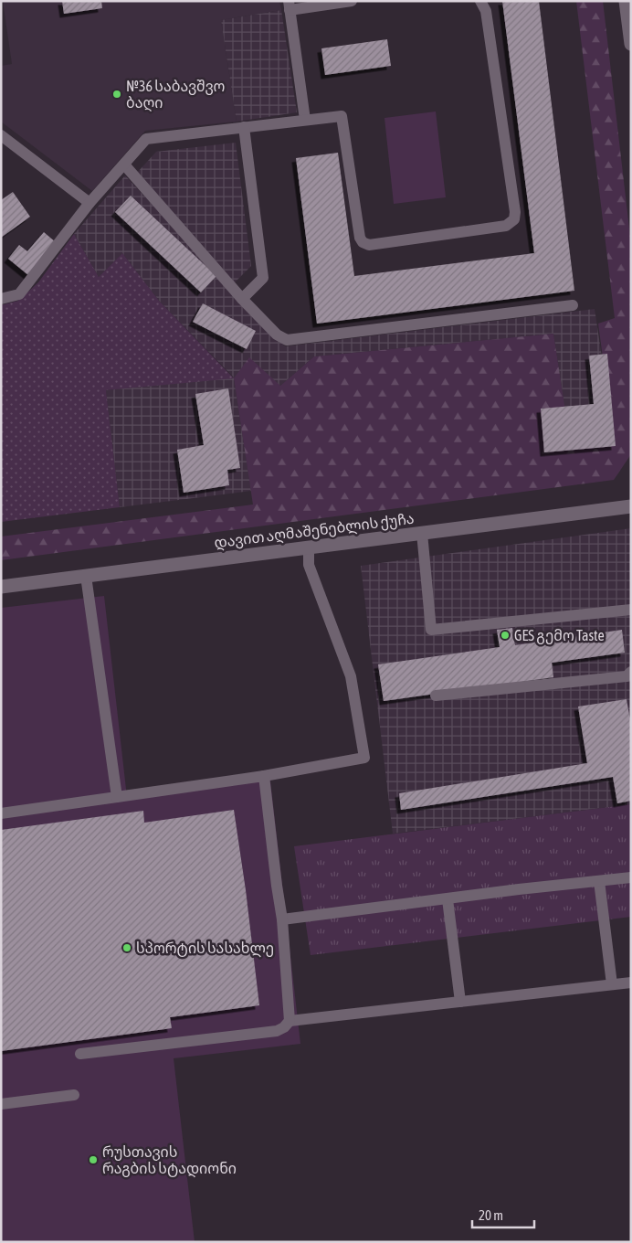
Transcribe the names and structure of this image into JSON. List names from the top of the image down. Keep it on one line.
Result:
{"streets":{"main road":["დავით აღმაშენებლის ქუჩა"]},"places":["№36 საბავშვო ბაღი","GES გემო Taste","სპორტის სასახლე","რუსთავის რაგბის სტადიონი"],"scale_bar":"20 m"}
